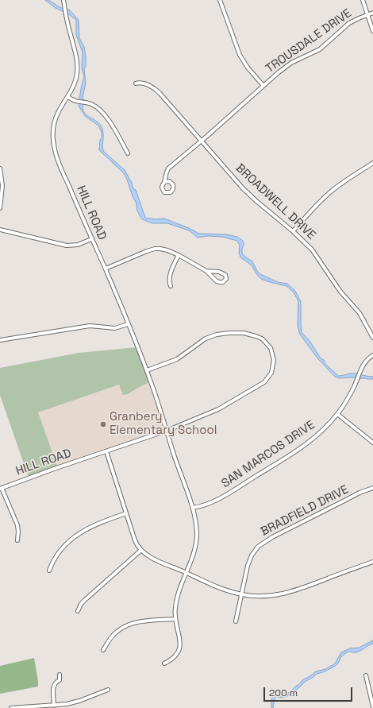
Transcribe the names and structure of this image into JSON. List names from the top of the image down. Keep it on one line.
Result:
{"streets":{"street":["TROUSDALE DRIVE","BROADWELL DRIVE","HILL ROAD","SAN MARCOS DRIVE","BRADFIELD DRIVE"]},"crossings":[["TROUSDALE DRIVE","BROADWELL DRIVE"],["HILL ROAD","SAN MARCOS DRIVE"]],"places":["Granbery Elementary School"],"scale_bar":"200 m"}
